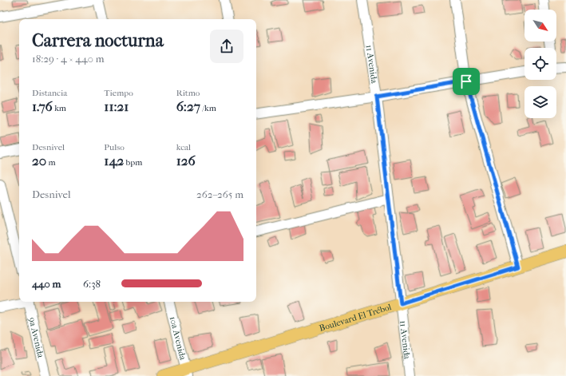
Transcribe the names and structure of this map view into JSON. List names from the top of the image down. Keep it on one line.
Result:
{"streets":{"main road":["Boulevard El Trébol"],"street":["11 Avenida","9a Avenida","10a Avenida"]},"crossings":[["11 Avenida","Boulevard El Trébol"],["Boulevard El Trébol","10a Avenida"]],"north":"bottom right","page":{"heading":["Carrera nocturna","18:29 · 4 × 440 m"],"stats":[["Distancia","1.76 km"],["Tiempo","11:21"],["Ritmo","6:27 /km"],["Desnivel","20 m"],["Pulso","142 bpm"],["kcal","126"]],"chart":["Desnivel","262–265 m"],"list":[{"name":"440 m","note":"6:38"}]}}
